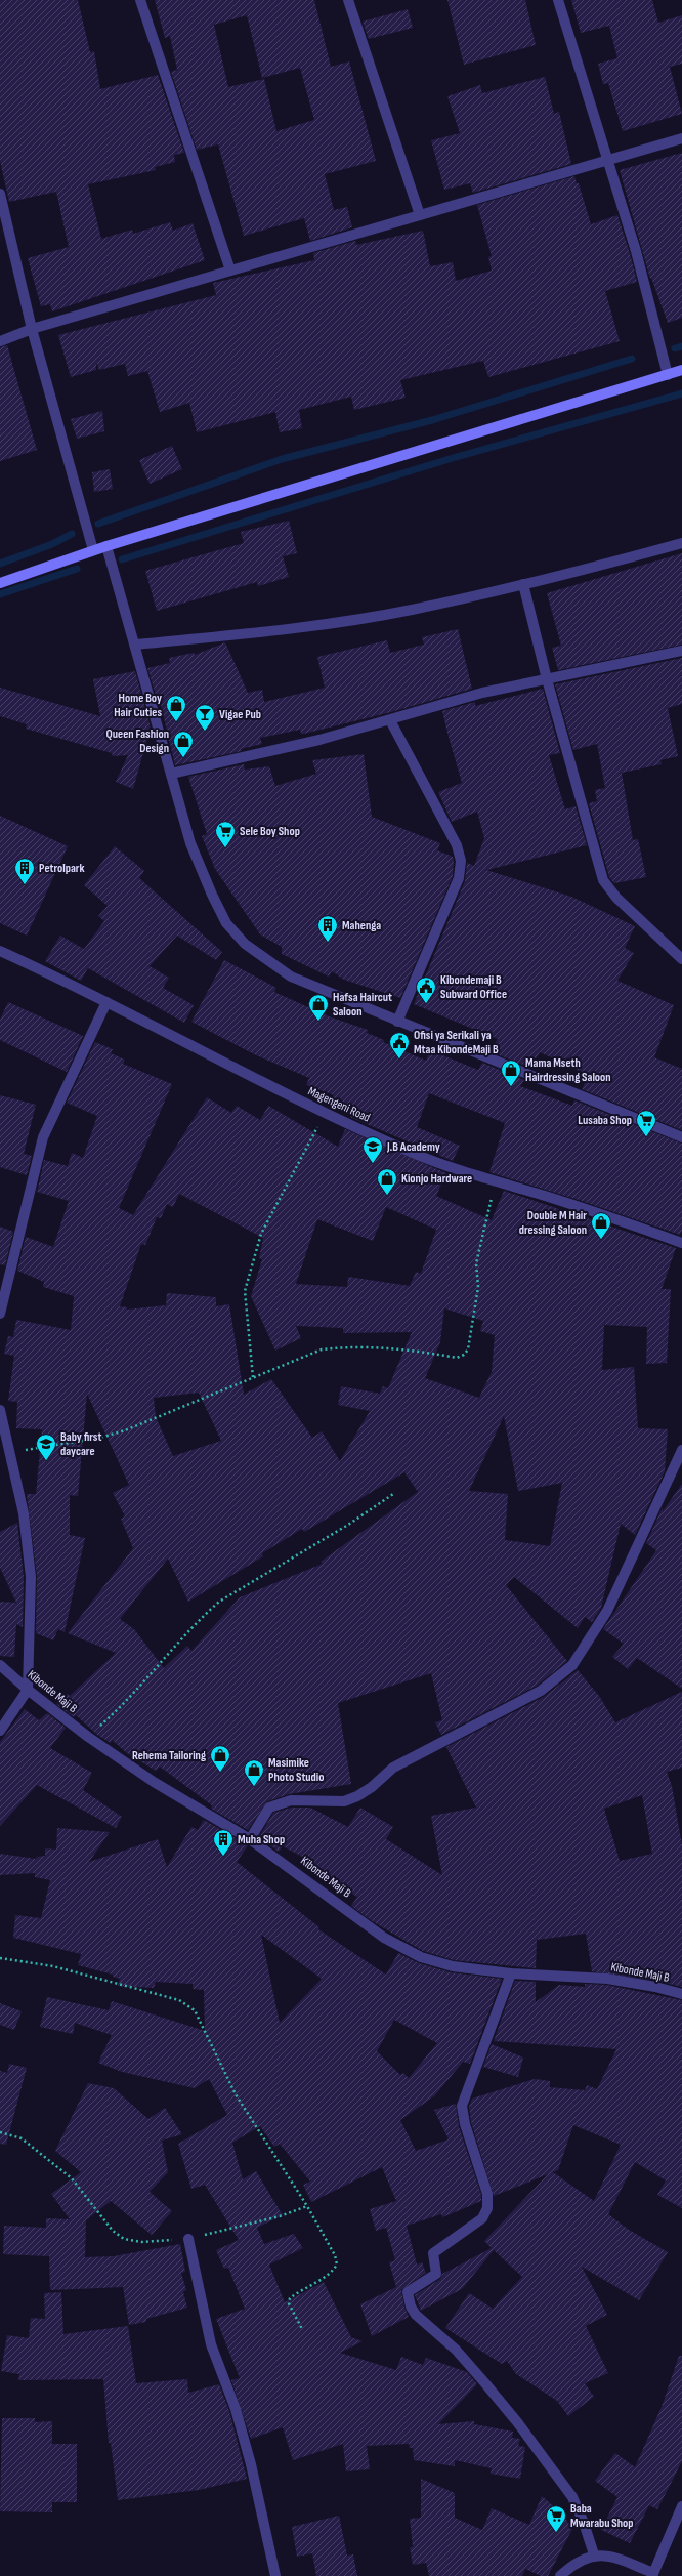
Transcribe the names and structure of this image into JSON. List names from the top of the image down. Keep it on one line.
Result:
{"streets":{"street":["Magengeni Road","Kibonde Maji B"]},"places":{"shop":["Home Boy Hair Cuties","Queen Fashion Design","Hafsa Haircut Saloon","Mama Mseth Hairdressing Saloon","Kionjo Hardware","Double M Hair dressing Saloon","Rehema Tailoring","Masimike Photo Studio"],"bar":["Vigae Pub"],"supermarket":["Sele Boy Shop","Lusaba Shop","Baba Mwarabu Shop"],"building":["Petrolpark","Mahenga","Muha Shop"],"public building":["Kibondemaji B Subward Office","Ofisi ya Serikali ya Mtaa KibondeMaji B"],"school or university":["J.B Academy","Baby first daycare"]}}
